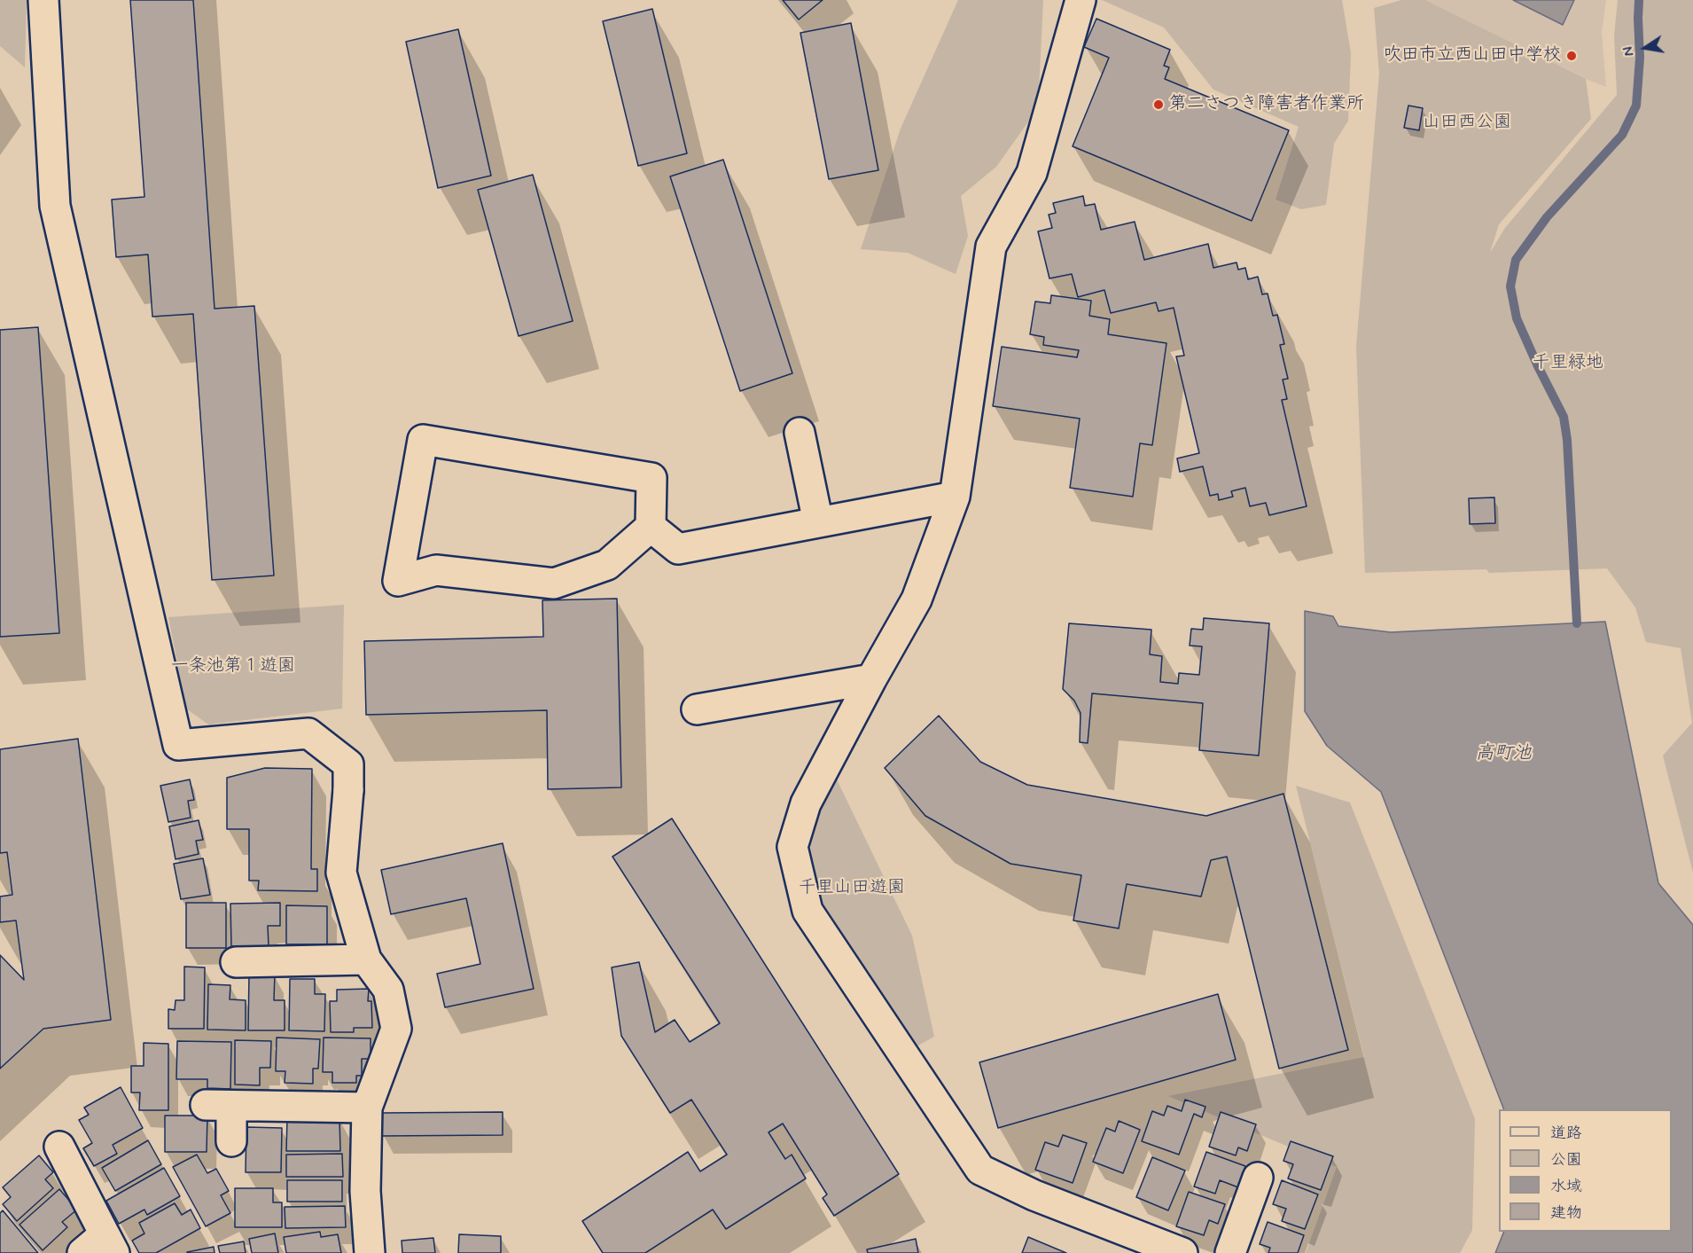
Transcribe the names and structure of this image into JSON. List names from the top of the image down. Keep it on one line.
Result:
{"water":["高町池"],"parks":["山田西公園","千里緑地","一条池第１遊園","千里山田遊園"],"places":["吹田市立西山田中学校","第二さつき障害者作業所"],"legend":["道路","公園","水域","建物"],"north":"left"}
